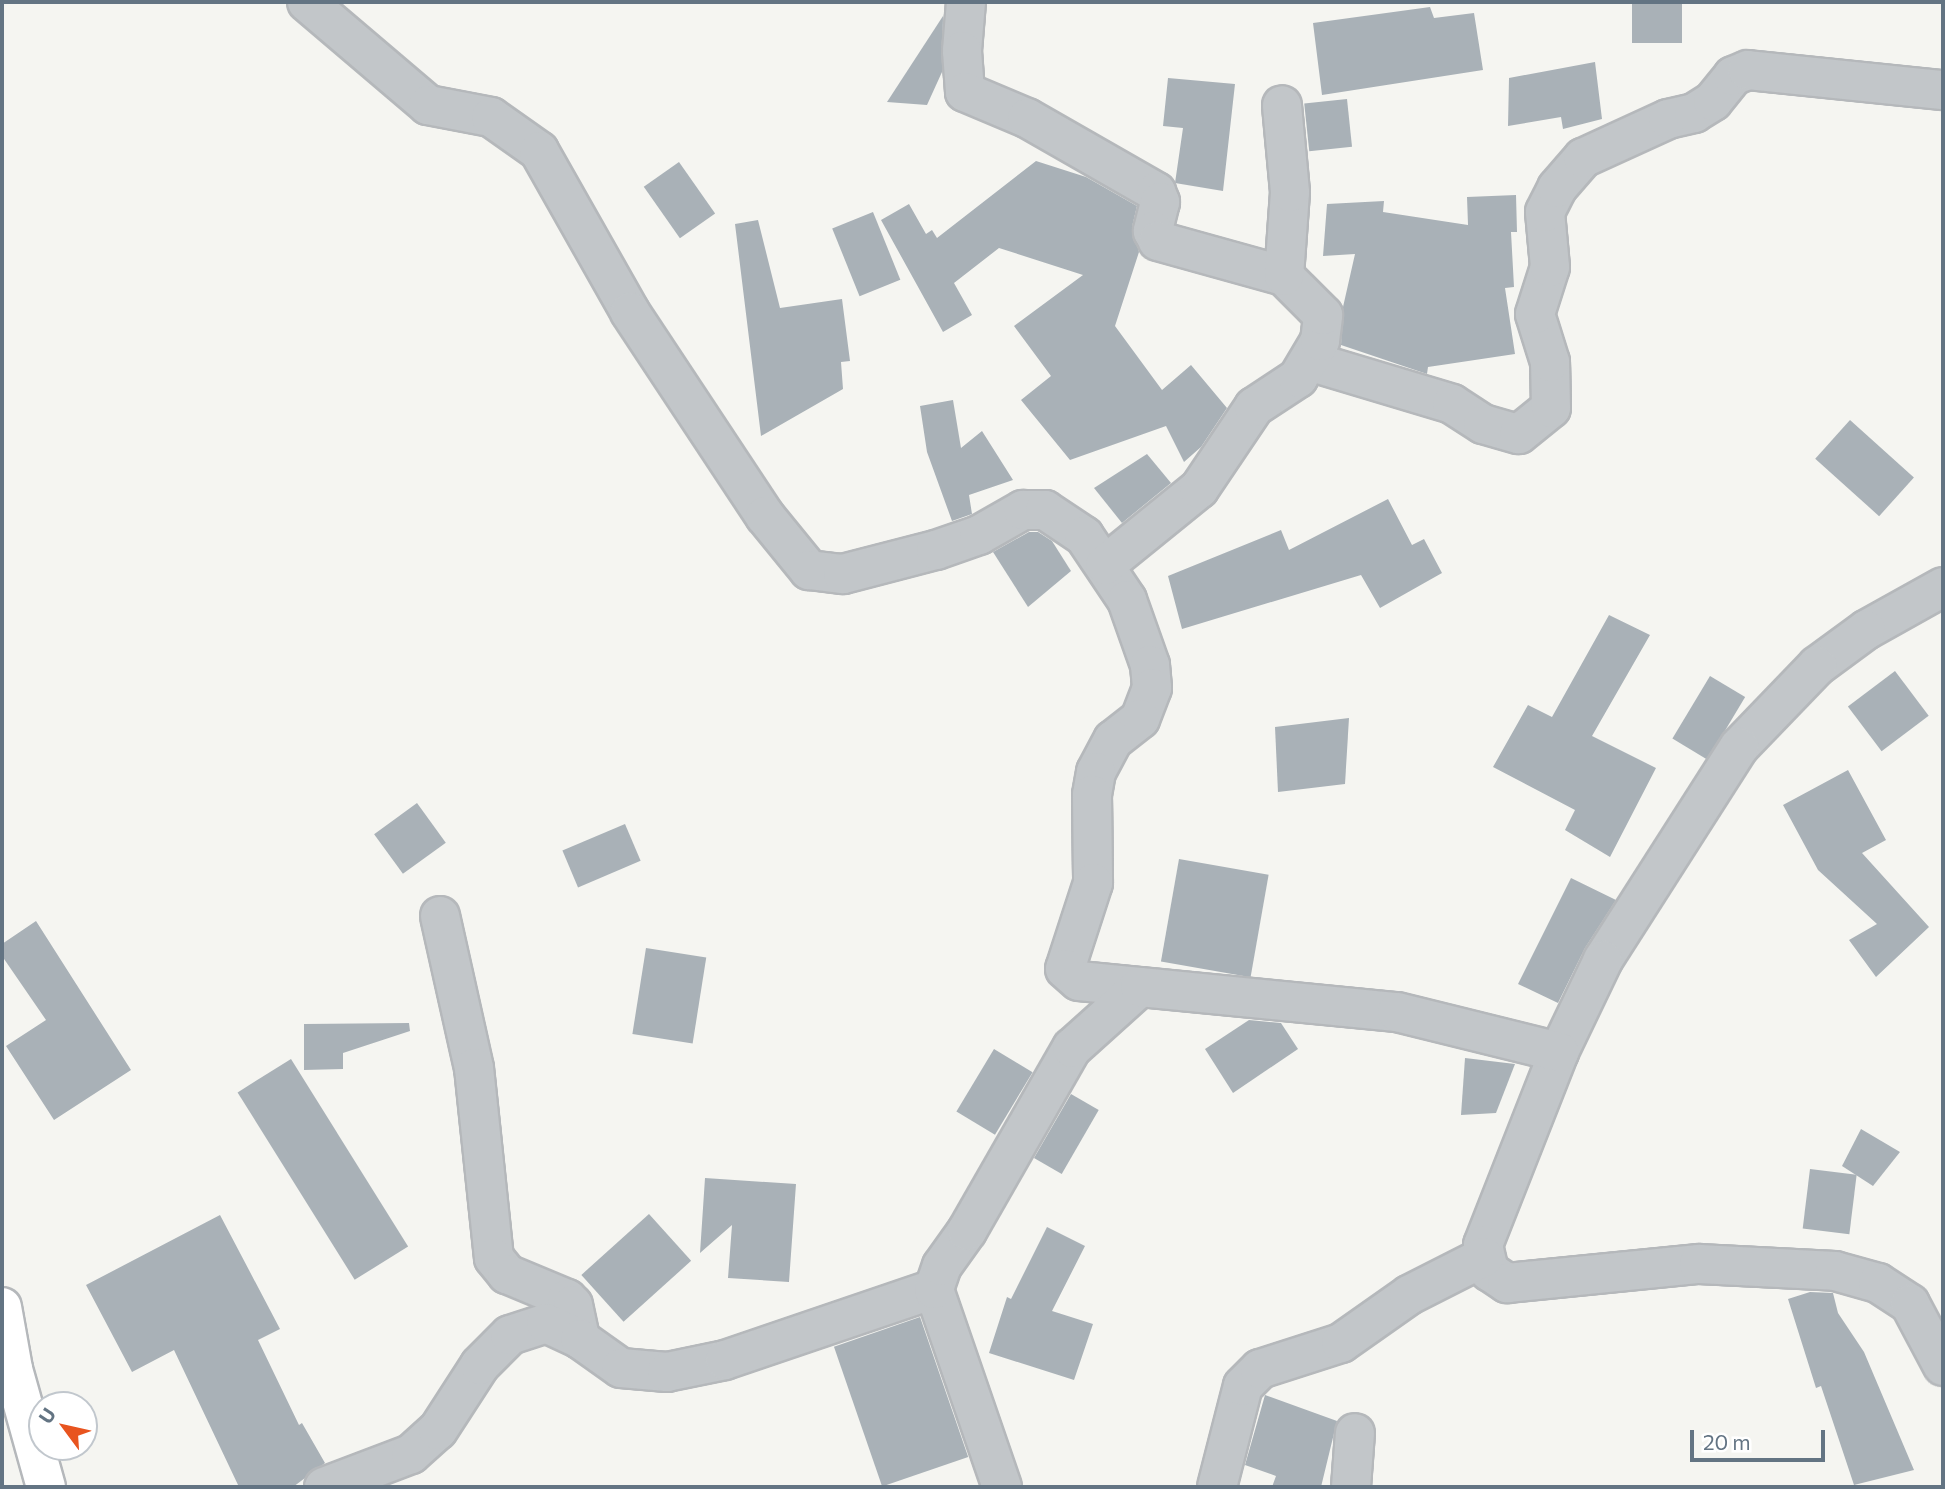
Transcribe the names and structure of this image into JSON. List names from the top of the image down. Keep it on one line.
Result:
{"scale_bar":"20 m","north":"top left"}
